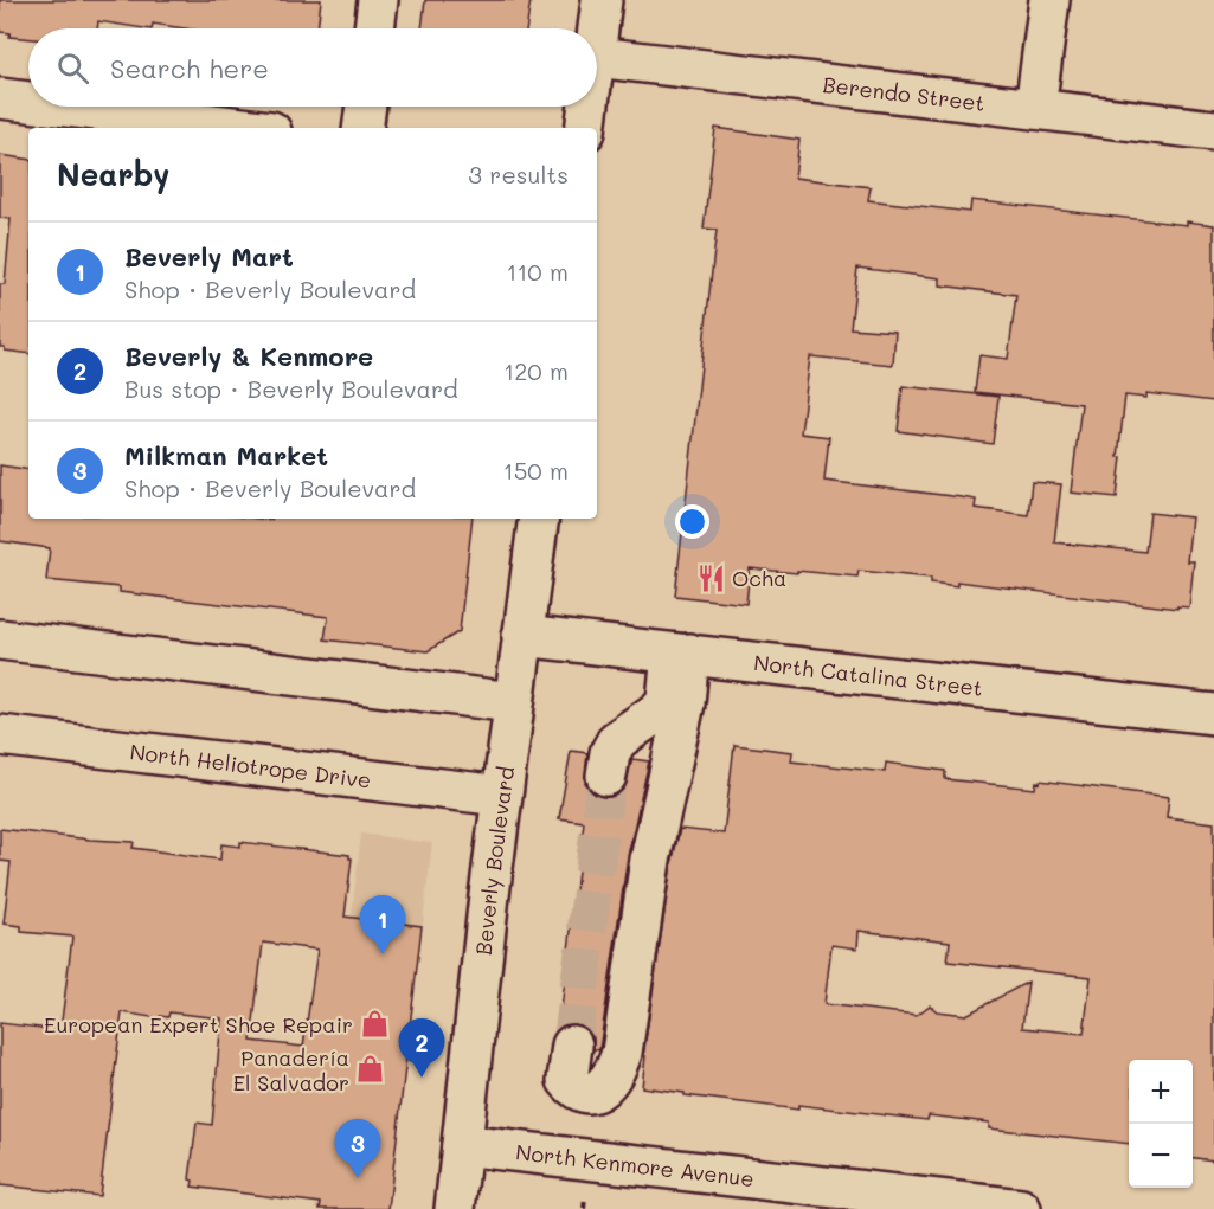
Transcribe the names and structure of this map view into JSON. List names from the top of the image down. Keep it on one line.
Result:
{"streets":{"street":["Berendo Street","North Catalina Street","North Heliotrope Drive","Beverly Boulevard","North Kenmore Avenue"]},"crossings":[["North Catalina Street","Beverly Boulevard"],["North Heliotrope Drive","Beverly Boulevard"],["Beverly Boulevard","North Kenmore Avenue"]],"places":{"restaurant":["Ocha"],"shop":["European Expert Shoe Repair","Panadería El Salvador"]},"page":{"search":"Search here","heading":["Nearby","3 results"],"list":[{"mark":"1","name":"Beverly Mart","note":"Shop · Beverly Boulevard","value":"110 m"},{"mark":"2","name":"Beverly & Kenmore","note":"Bus stop · Beverly Boulevard","value":"120 m"},{"mark":"3","name":"Milkman Market","note":"Shop · Beverly Boulevard","value":"150 m"}],"pins":["1","2","3"],"map_buttons":["+","−"]}}
